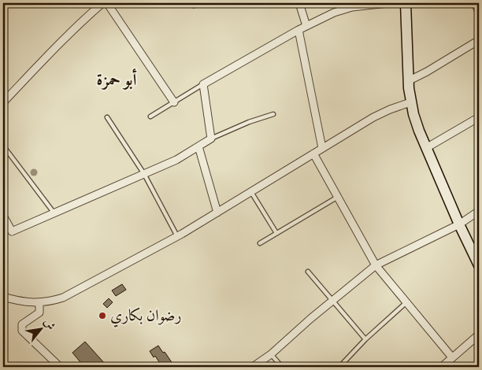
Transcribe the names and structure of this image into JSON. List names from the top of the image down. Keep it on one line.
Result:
{"districts":["أبو حمزة"],"places":["رضوان بكاري"],"north":"top right"}
